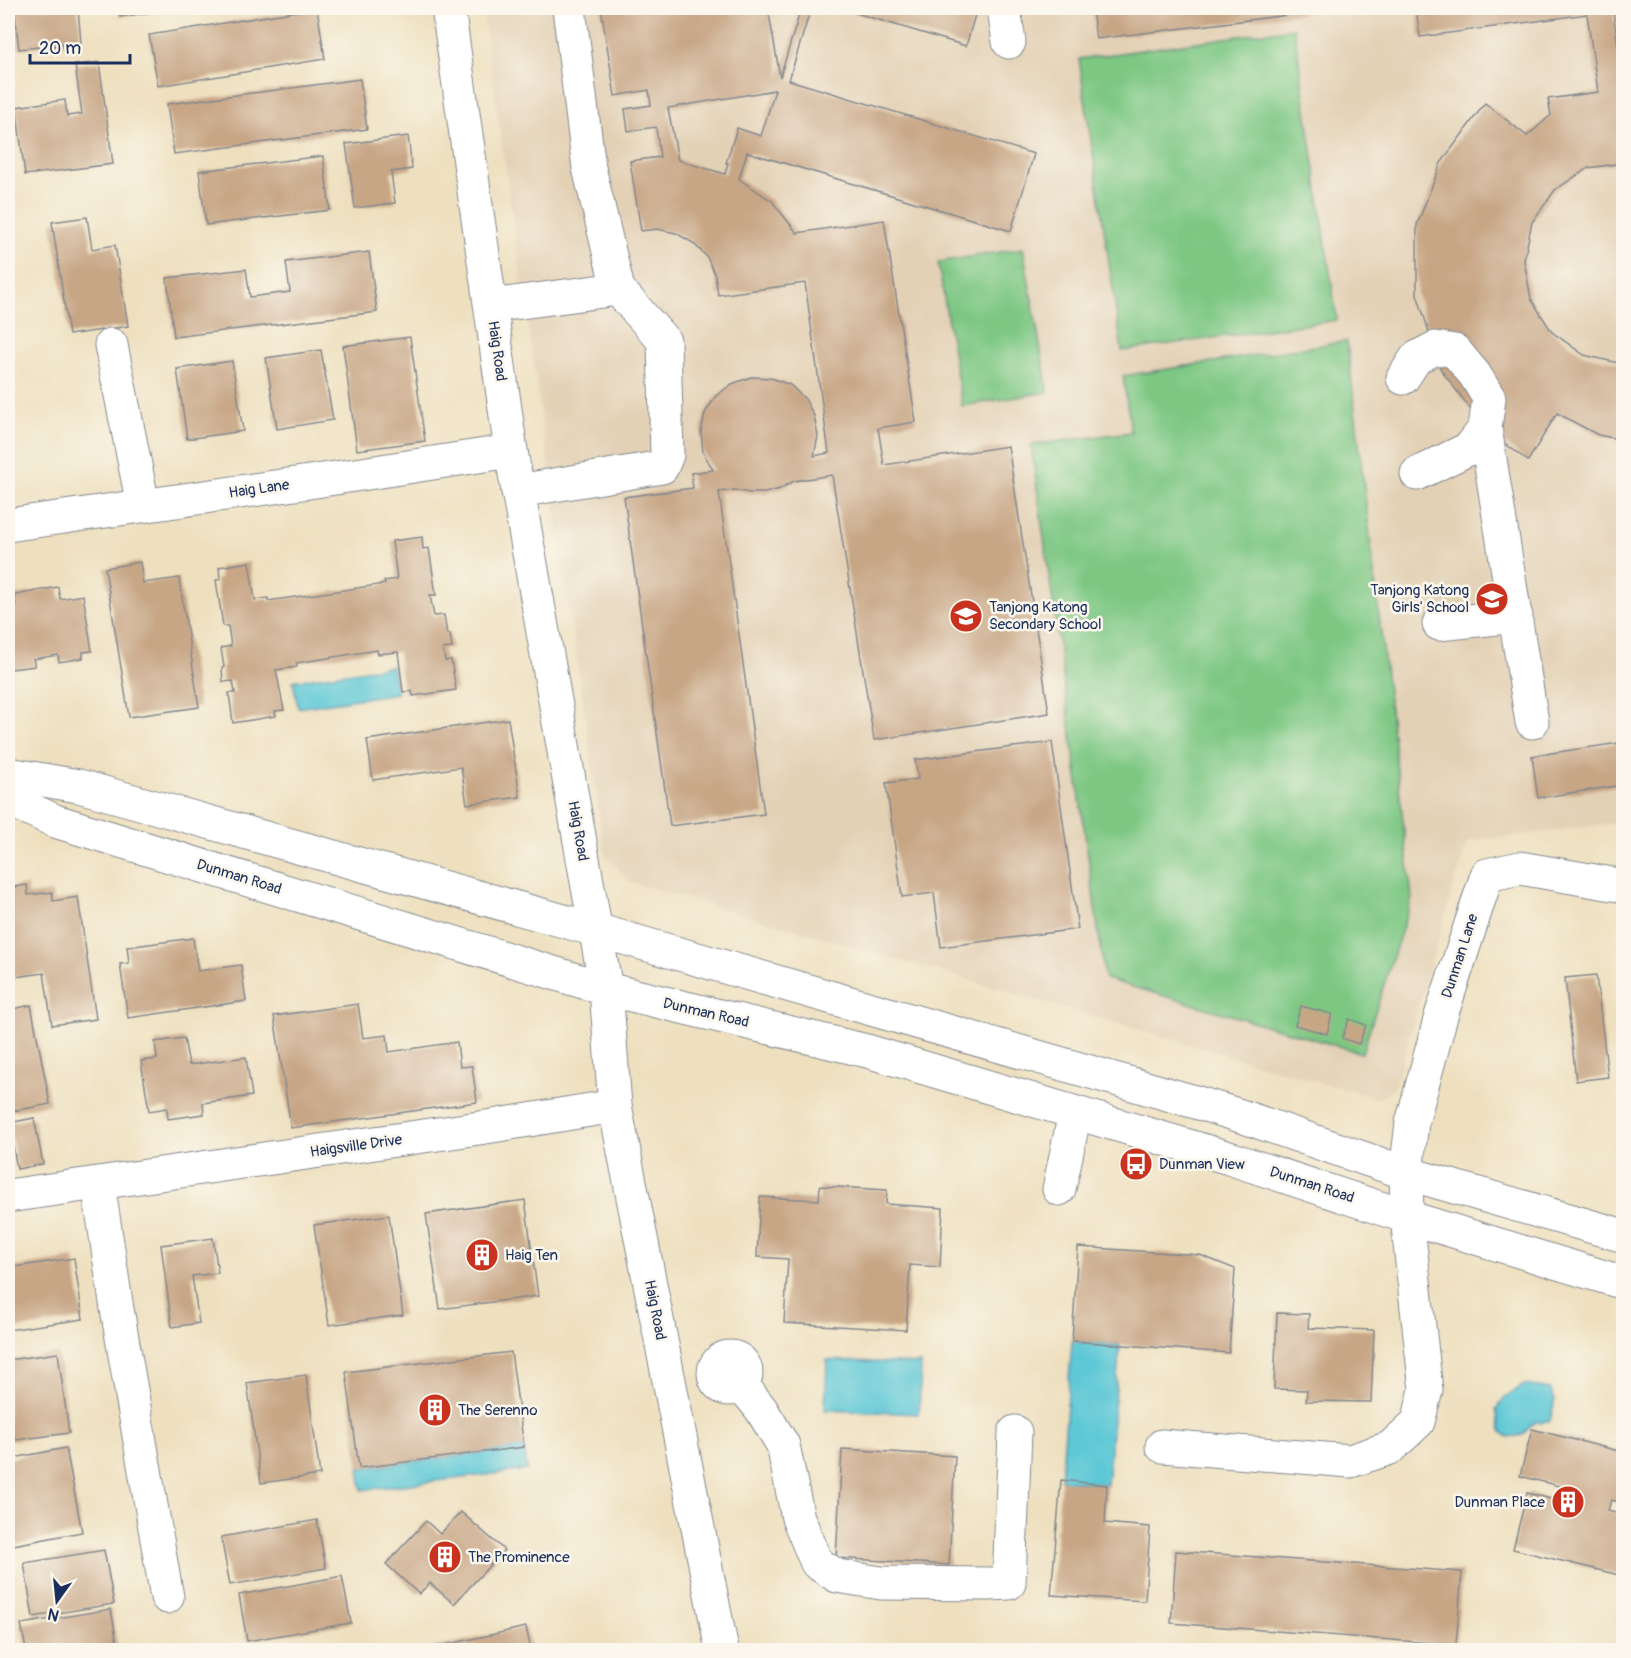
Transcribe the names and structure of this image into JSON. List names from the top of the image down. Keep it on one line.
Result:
{"streets":{"street":["Haig Road","Haig Lane","Dunman Road","Dunman Lane","Haigsville Drive"]},"crossings":[["Haig Road","Haig Lane"],["Haig Road","Dunman Road"],["Haig Road","Haigsville Drive"]],"places":{"school or university":["Tanjong Katong Girls' School","Tanjong Katong Secondary School"],"bus stop":["Dunman View"],"building":["Haig Ten","The Serenno","Dunman Place","The Prominence"]},"scale_bar":"20 m","north":"bottom"}
